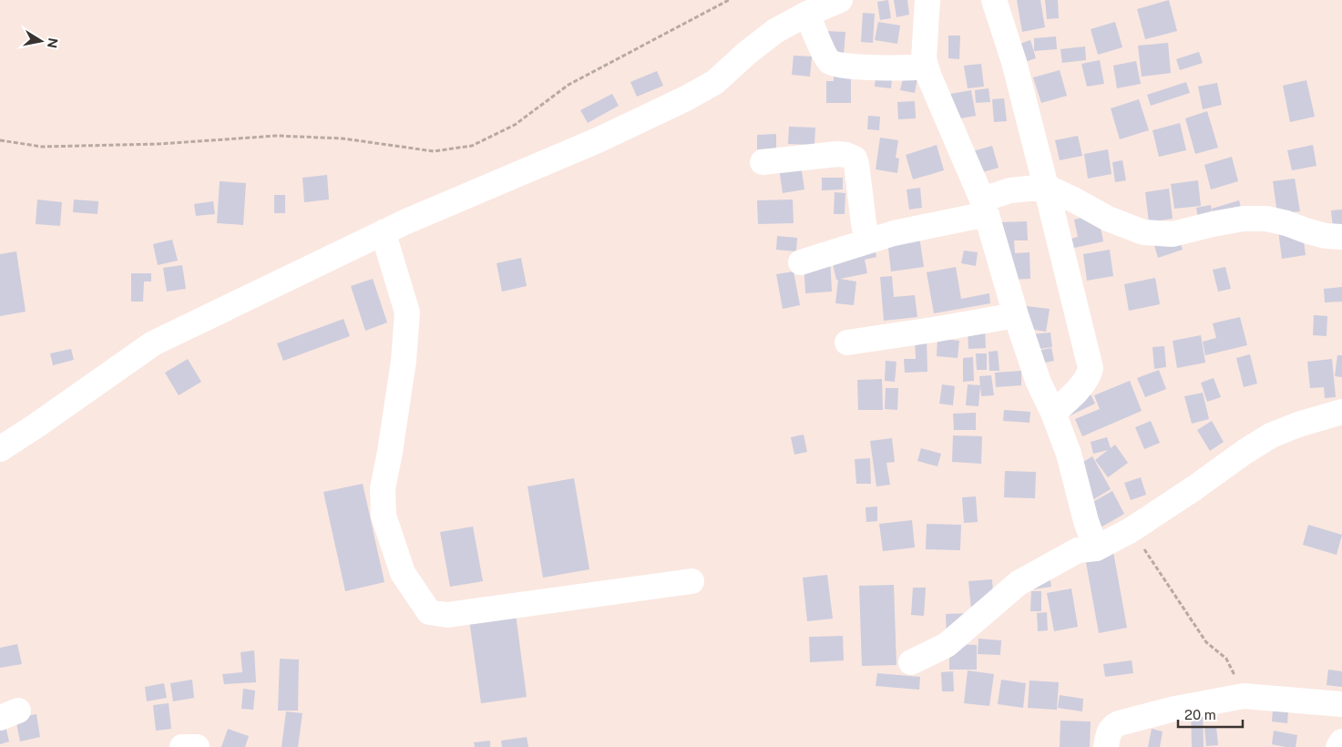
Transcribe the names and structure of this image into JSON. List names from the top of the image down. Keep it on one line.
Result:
{"scale_bar":"20 m","north":"right"}
